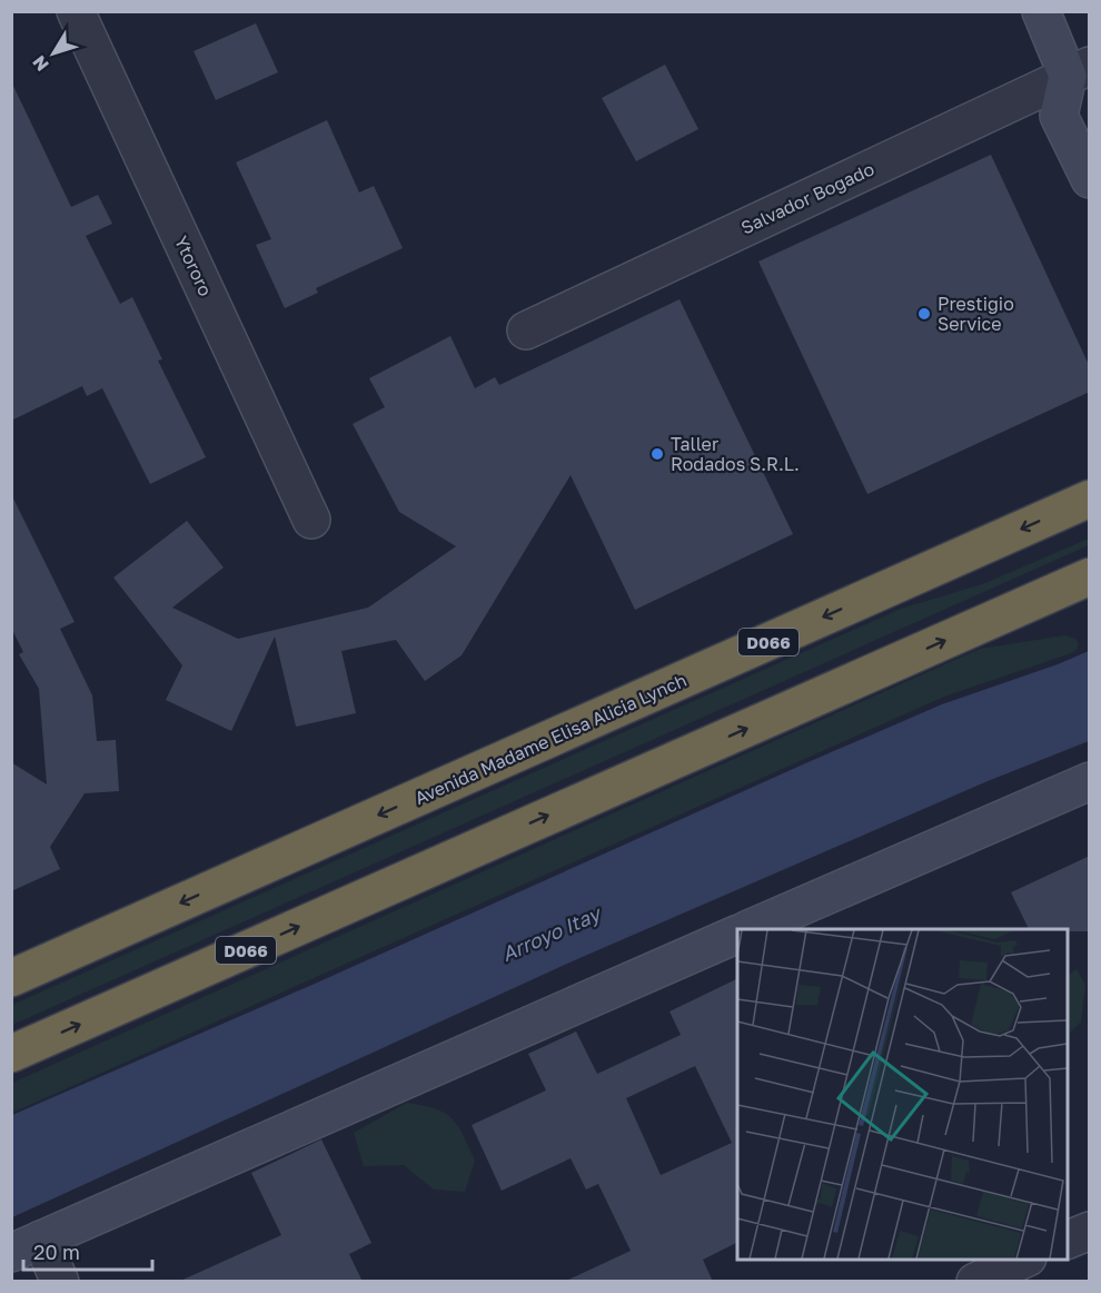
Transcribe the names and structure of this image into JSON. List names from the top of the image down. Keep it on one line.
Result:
{"streets":{"highway":["D066","Avenida Madame Elisa Alicia Lynch"],"street":["Salvador Bogado","Ytororo"]},"water":["Arroyo Itay"],"places":["Prestigio Service","Taller Rodados S.R.L."],"scale_bar":"20 m","north":"bottom left"}
